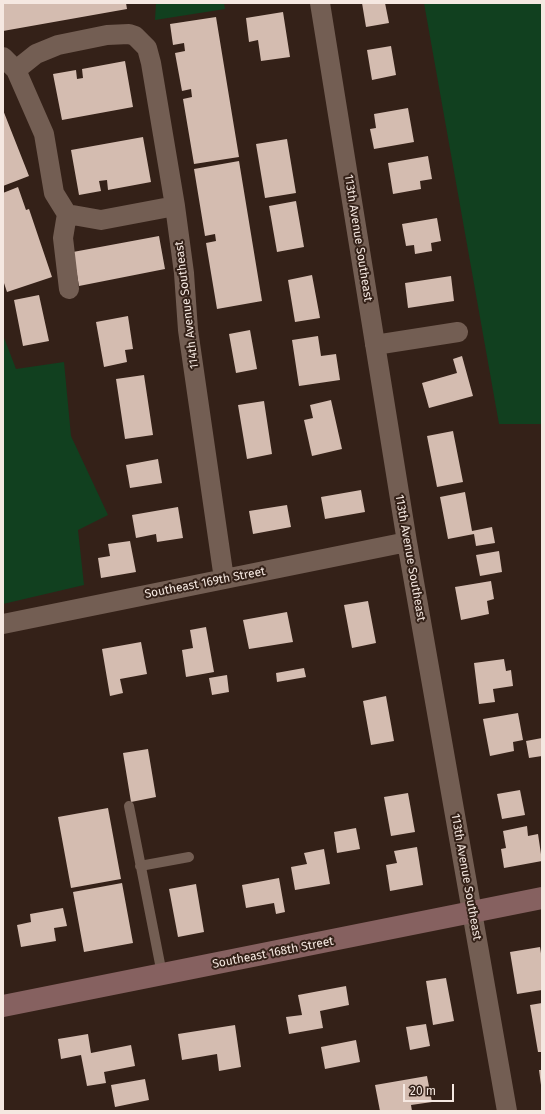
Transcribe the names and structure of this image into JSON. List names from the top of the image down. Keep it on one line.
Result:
{"streets":{"street":["113th Avenue Southeast","114th Avenue Southeast","Southeast 169th Street","Southeast 168th Street"]},"crossings":[["113th Avenue Southeast","Southeast 169th Street"],["113th Avenue Southeast","Southeast 168th Street"],["114th Avenue Southeast","Southeast 169th Street"]],"scale_bar":"20 m"}
